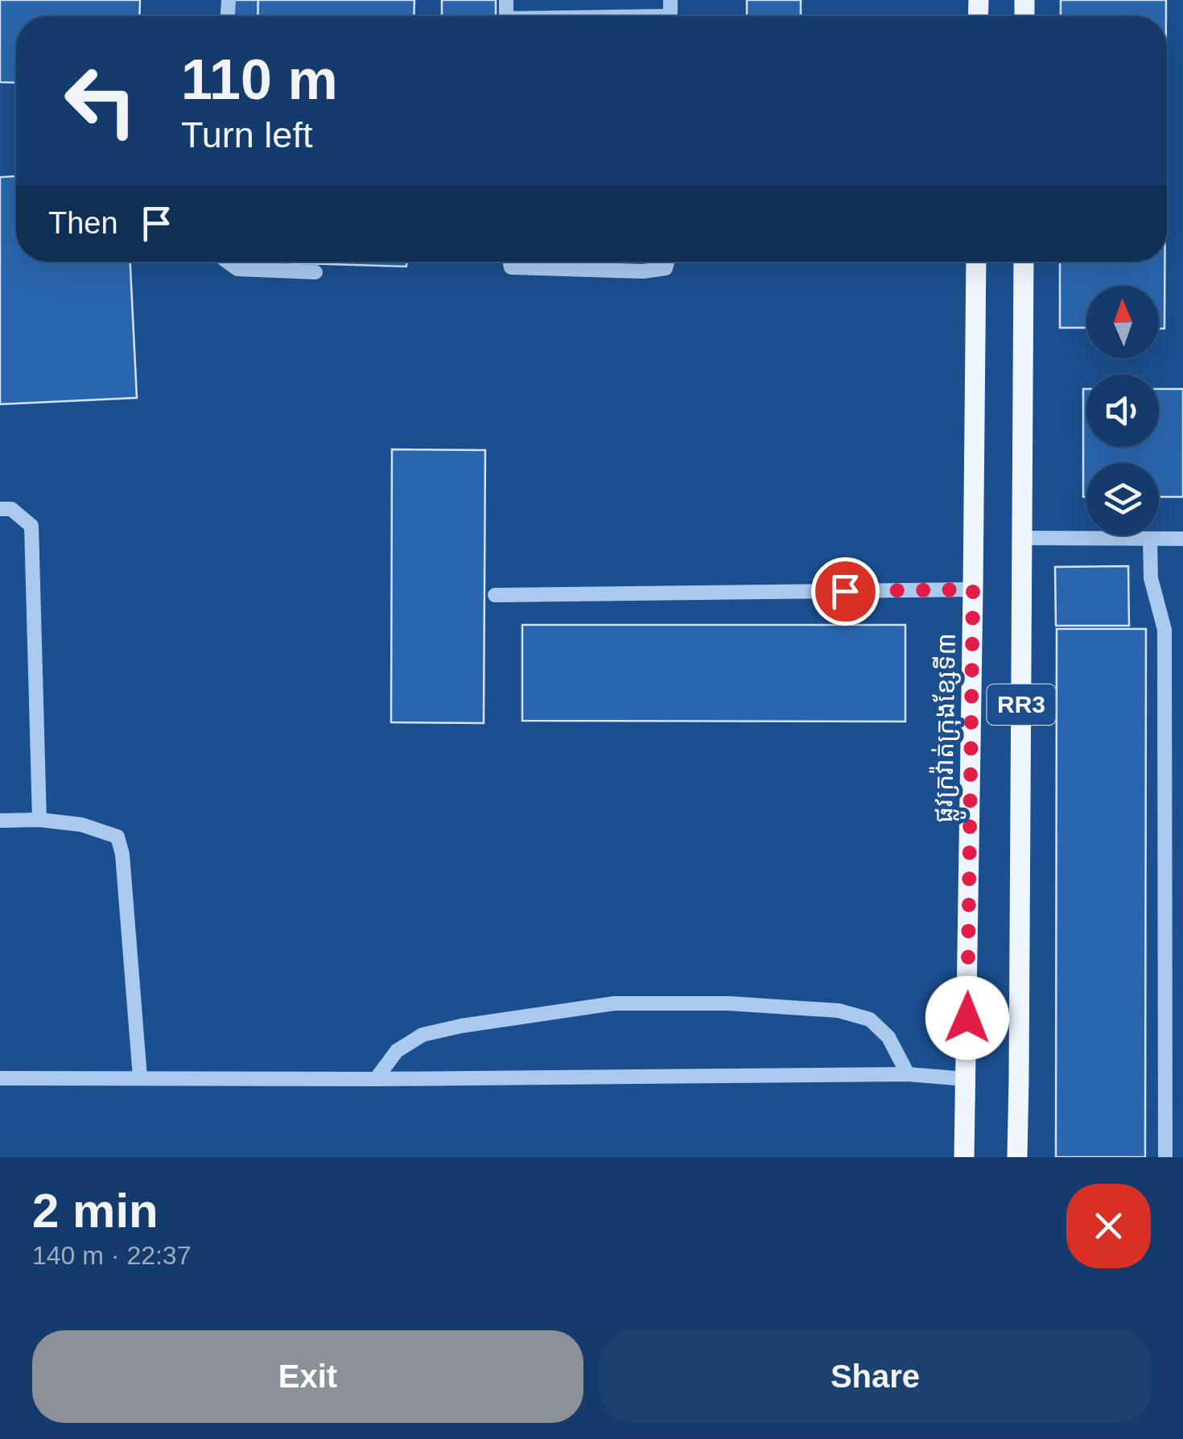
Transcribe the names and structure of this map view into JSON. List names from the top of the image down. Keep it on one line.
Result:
{"streets":{"main road":["RR3","ផ្លូវក្រវ៉ាត់ក្រុងខ្សែទី៣"]},"north":"top","page":{"turn":["110 m","Turn left"],"then":"Then","heading":["2 min","140 m · 22:37"],"buttons":["Exit","Share"]}}
